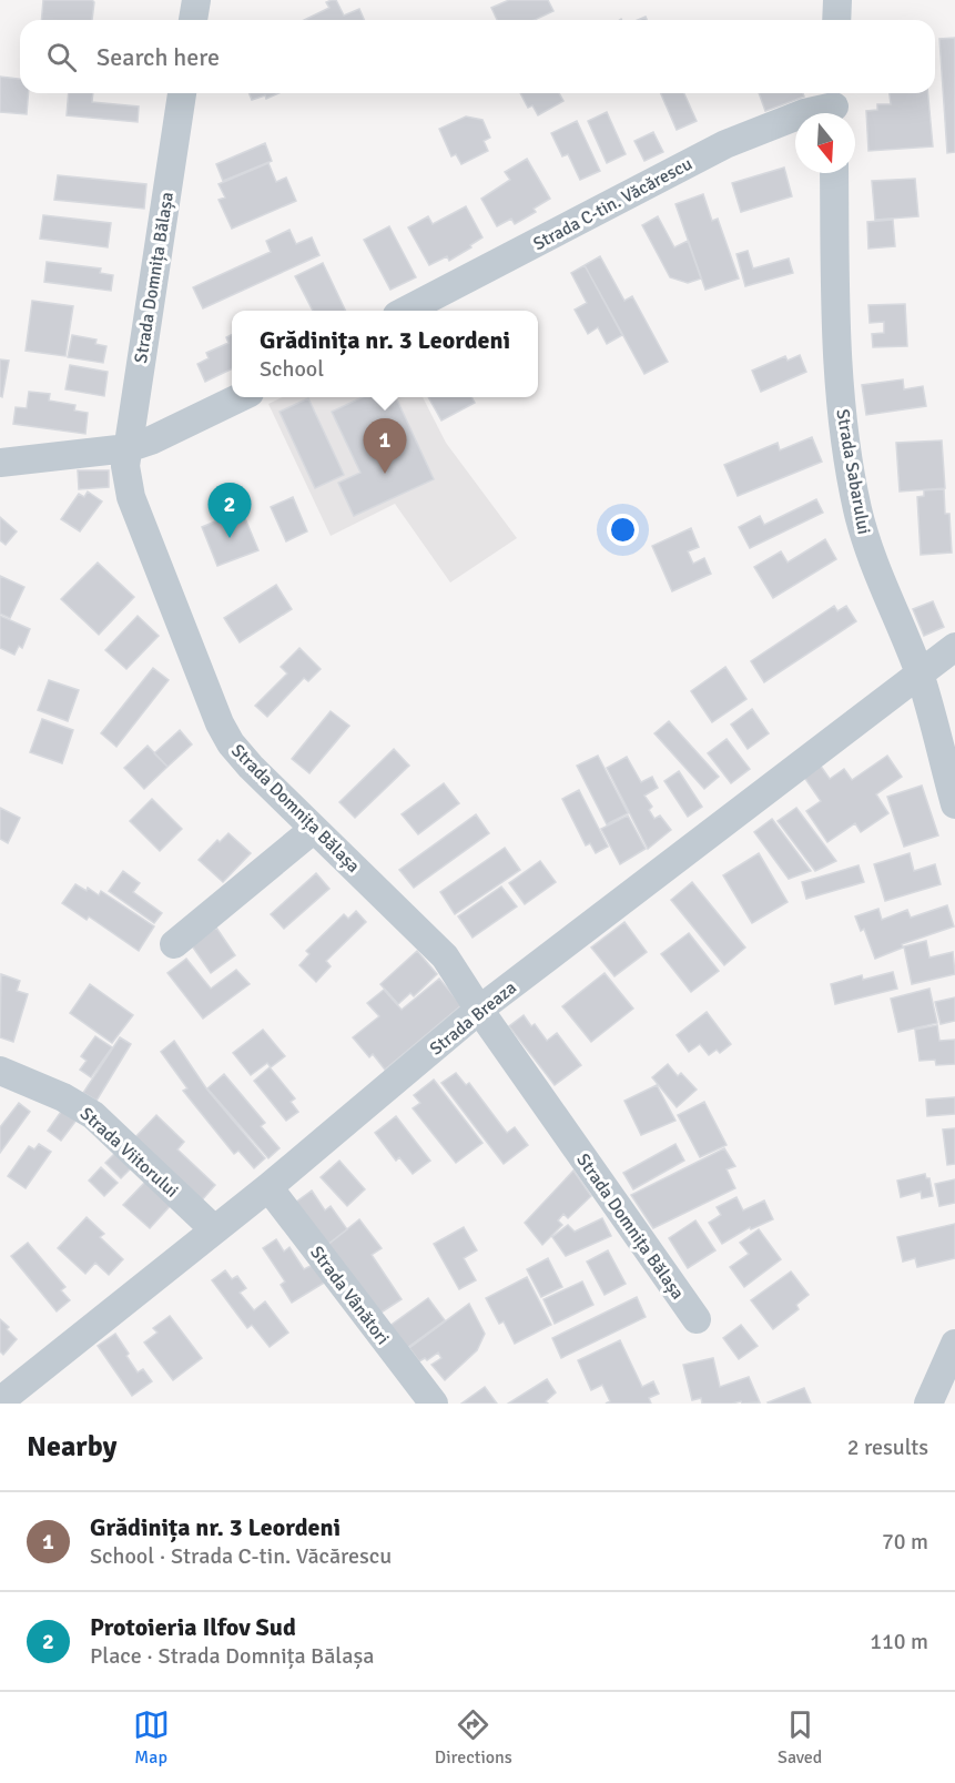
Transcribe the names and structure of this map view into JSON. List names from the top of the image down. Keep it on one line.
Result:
{"streets":{"street":["Strada C-tin. Văcărescu","Strada Domnița Bălașa","Strada Sabarului","Strada Breaza","Strada Viitorului","Strada Vânători"]},"crossings":[["Strada Domnița Bălașa","Strada Breaza"],["Strada Sabarului","Strada Breaza"],["Strada Breaza","Strada Viitorului"],["Strada Breaza","Strada Vânători"]],"north":"bottom","page":{"search":"Search here","popup":["Grădinița nr. 3 Leordeni","School"],"pins":["1","2"],"heading":["Nearby","2 results"],"list":[{"mark":"1","name":"Grădinița nr. 3 Leordeni","note":"School · Strada C-tin. Văcărescu","value":"70 m"},{"mark":"2","name":"Protoieria Ilfov Sud","note":"Place · Strada Domnița Bălașa","value":"110 m"}],"nav":["Map","Directions","Saved"]}}
